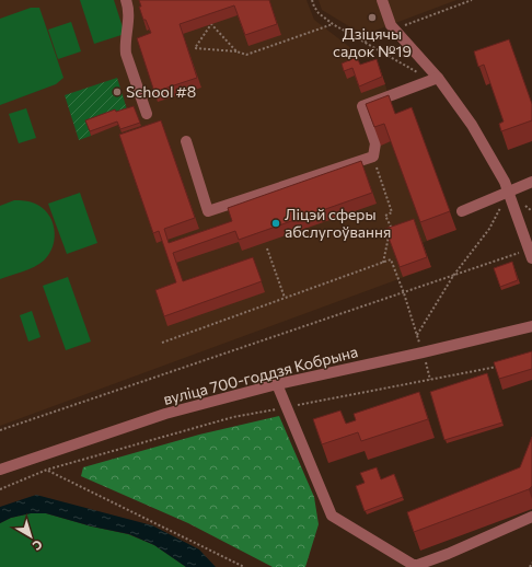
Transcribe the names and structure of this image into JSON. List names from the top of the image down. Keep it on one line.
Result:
{"streets":{"street":["вуліца 700-годдзя Кобрына"]},"places":["Дзіцячы садок №19","School #8","Ліцэй сферы абслугоўвання"],"north":"bottom right"}
